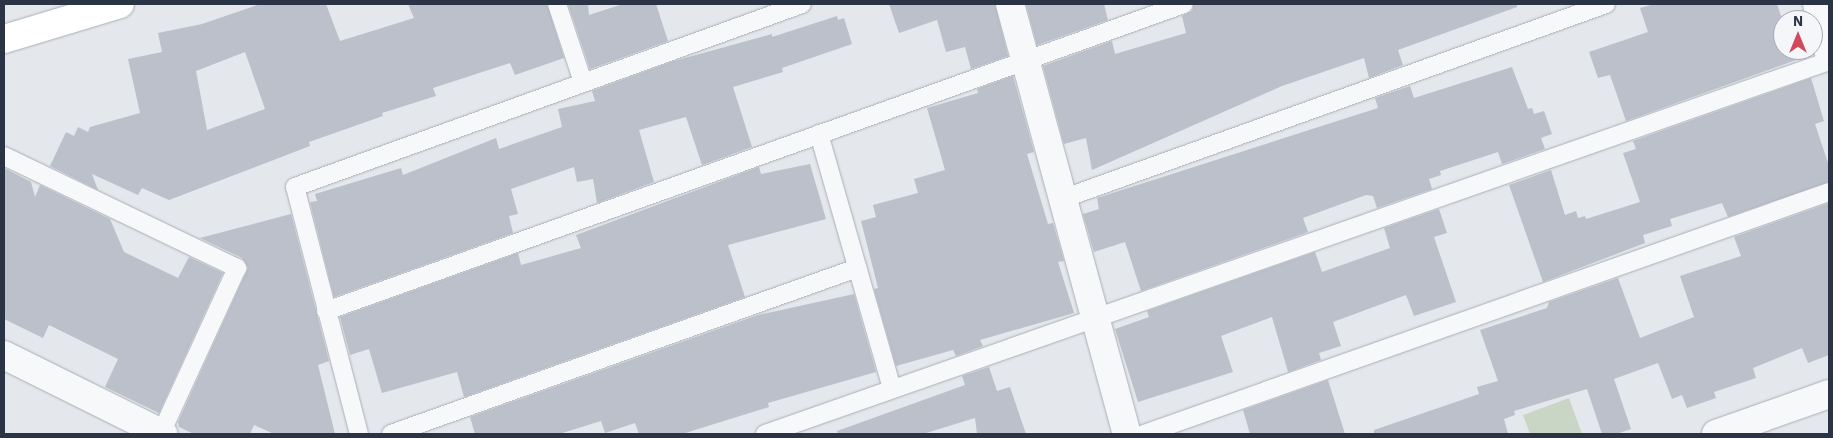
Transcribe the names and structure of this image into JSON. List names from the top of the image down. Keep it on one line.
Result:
{"north":"top"}
